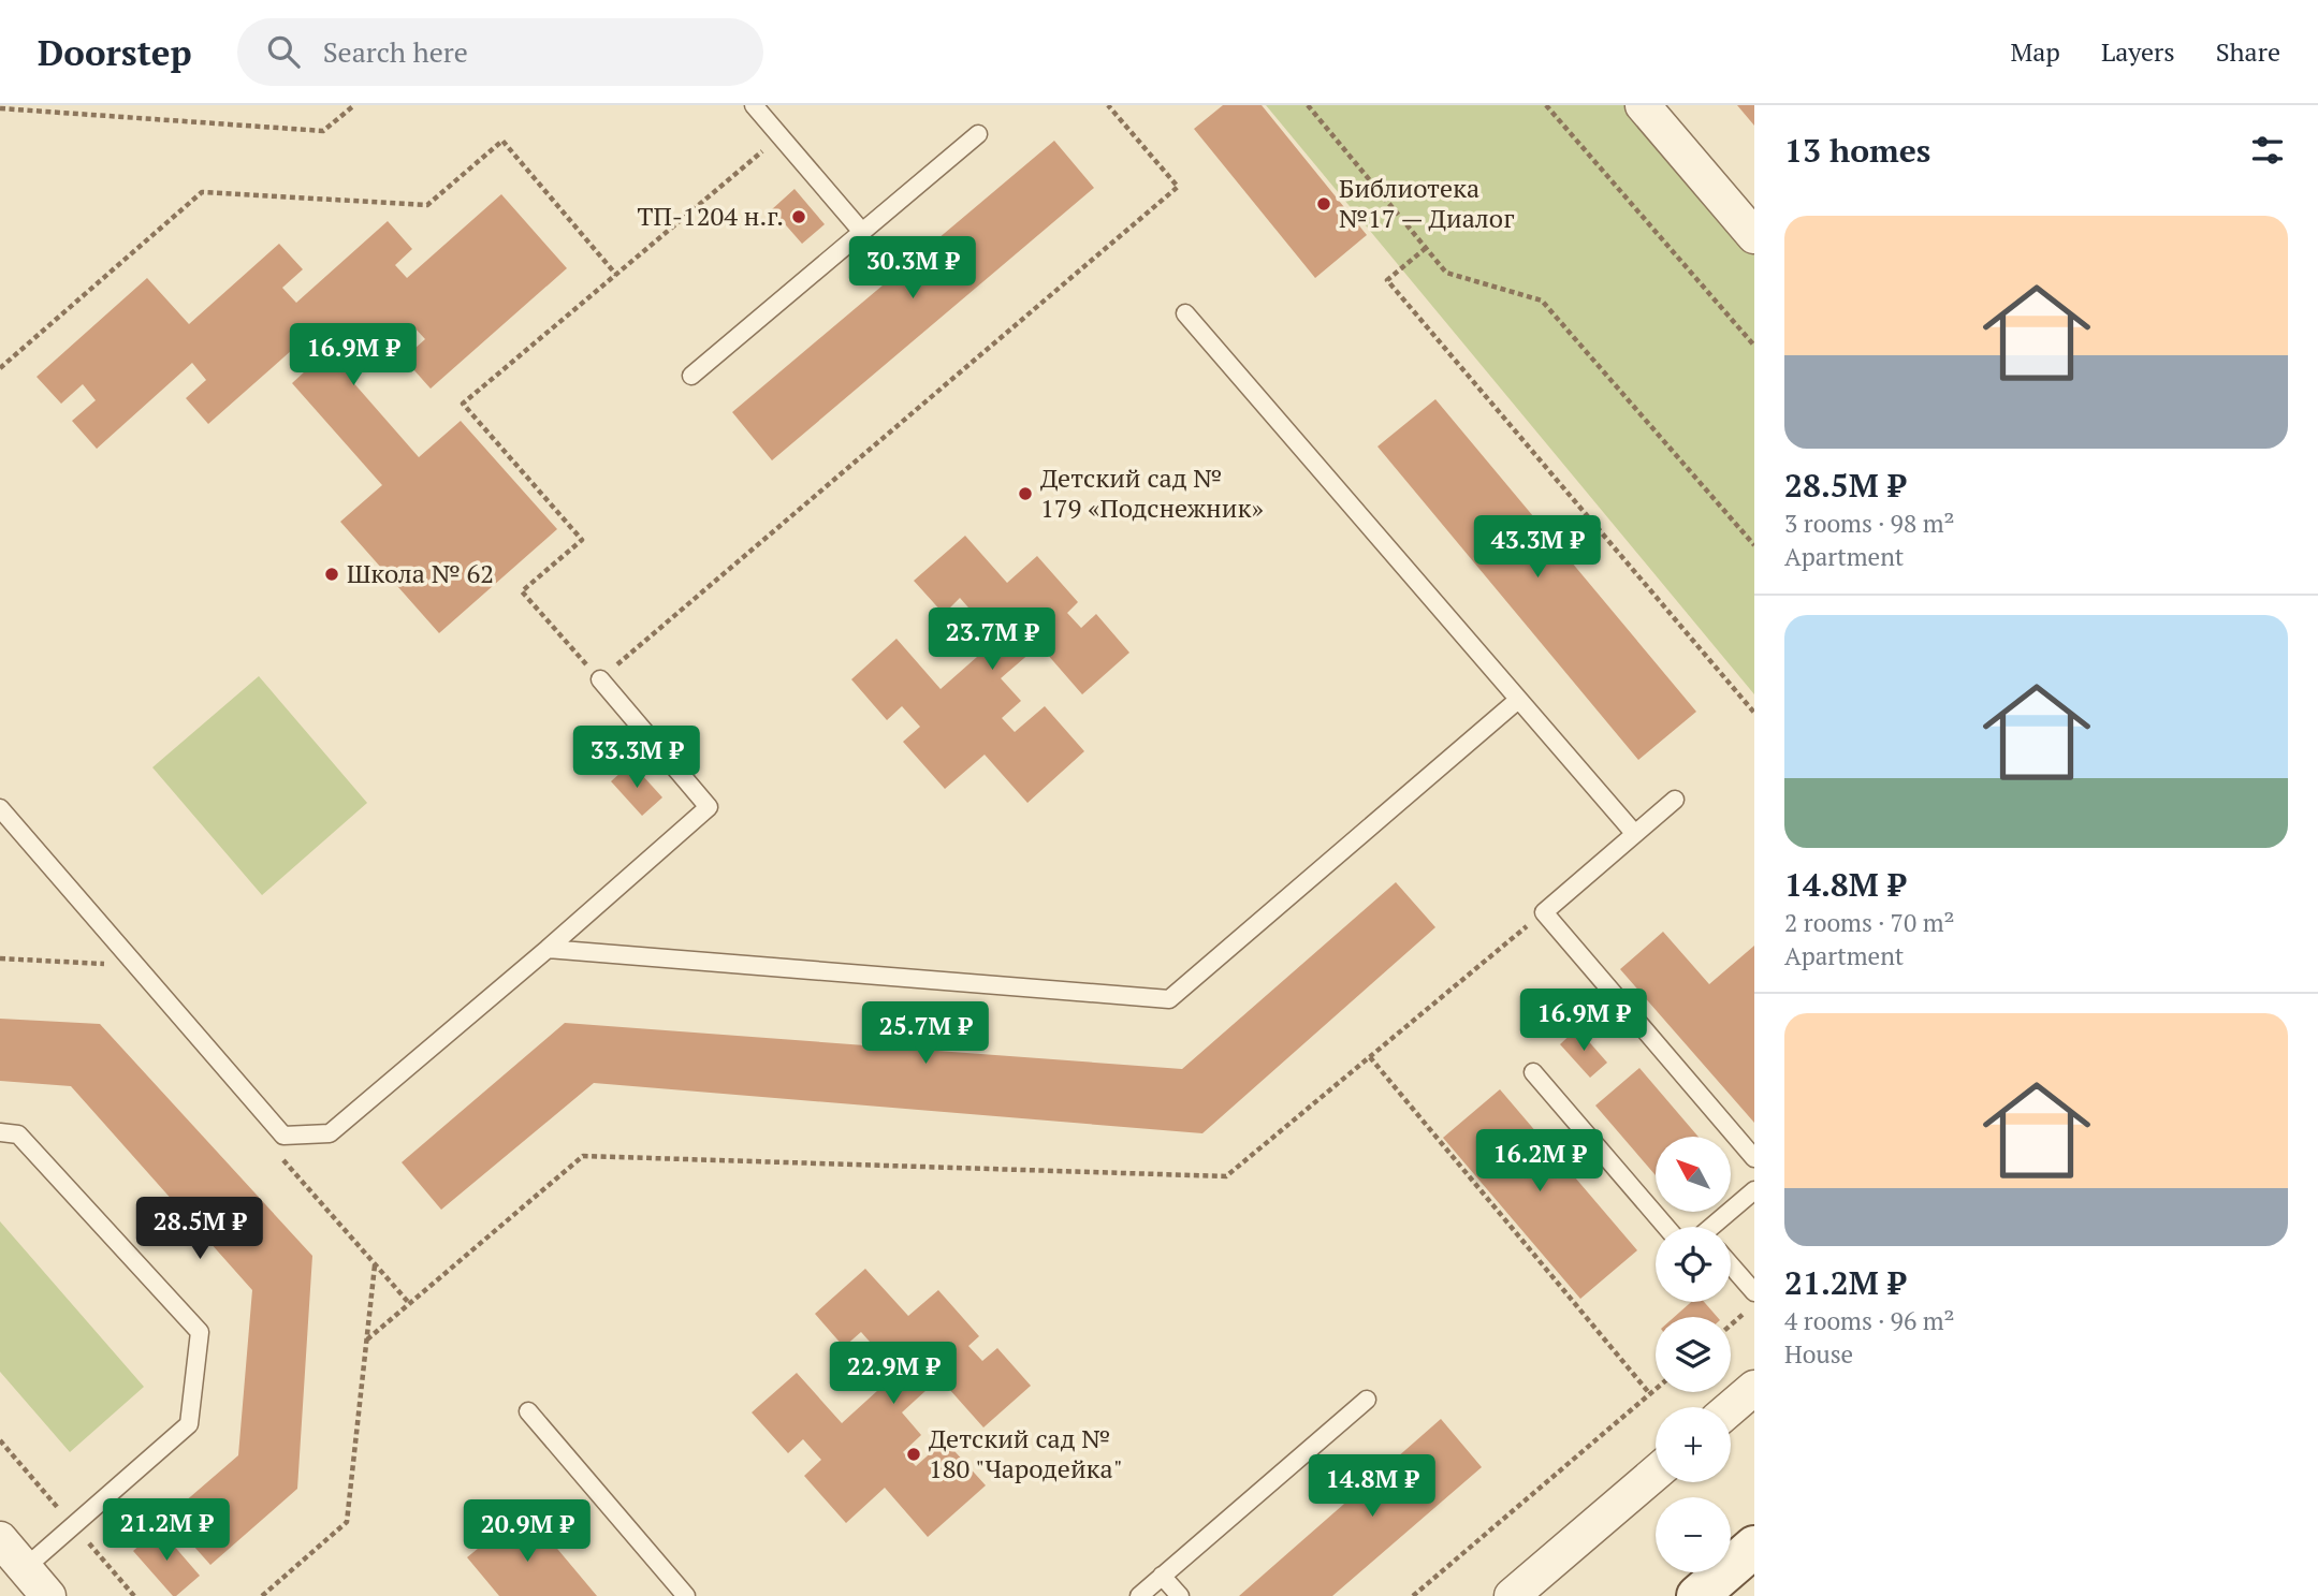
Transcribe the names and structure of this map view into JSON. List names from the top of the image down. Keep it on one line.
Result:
{"places":["Библиотека №17 — Диалог","ТП-1204 н.г.","Детский сад № 179 «Подснежник»","Школа № 62","Детский сад № 180 \"Чародейка\""],"north":"top left","page":{"header":"Doorstep","search":"Search here","nav":["Map","Layers","Share"],"heading":"13 homes","list":[{"name":"28.5M ₽","note":"3 rooms · 98 m² · Apartment"},{"name":"14.8M ₽","note":"2 rooms · 70 m² · Apartment"},{"name":"21.2M ₽","note":"4 rooms · 96 m² · House"}],"price":["30.3M ₽","16.9M ₽","43.3M ₽","23.7M ₽","33.3M ₽","16.9M ₽","25.7M ₽","16.2M ₽","28.5M ₽","22.9M ₽","14.8M ₽","21.2M ₽","20.9M ₽"],"map_buttons":["+","−"]}}
